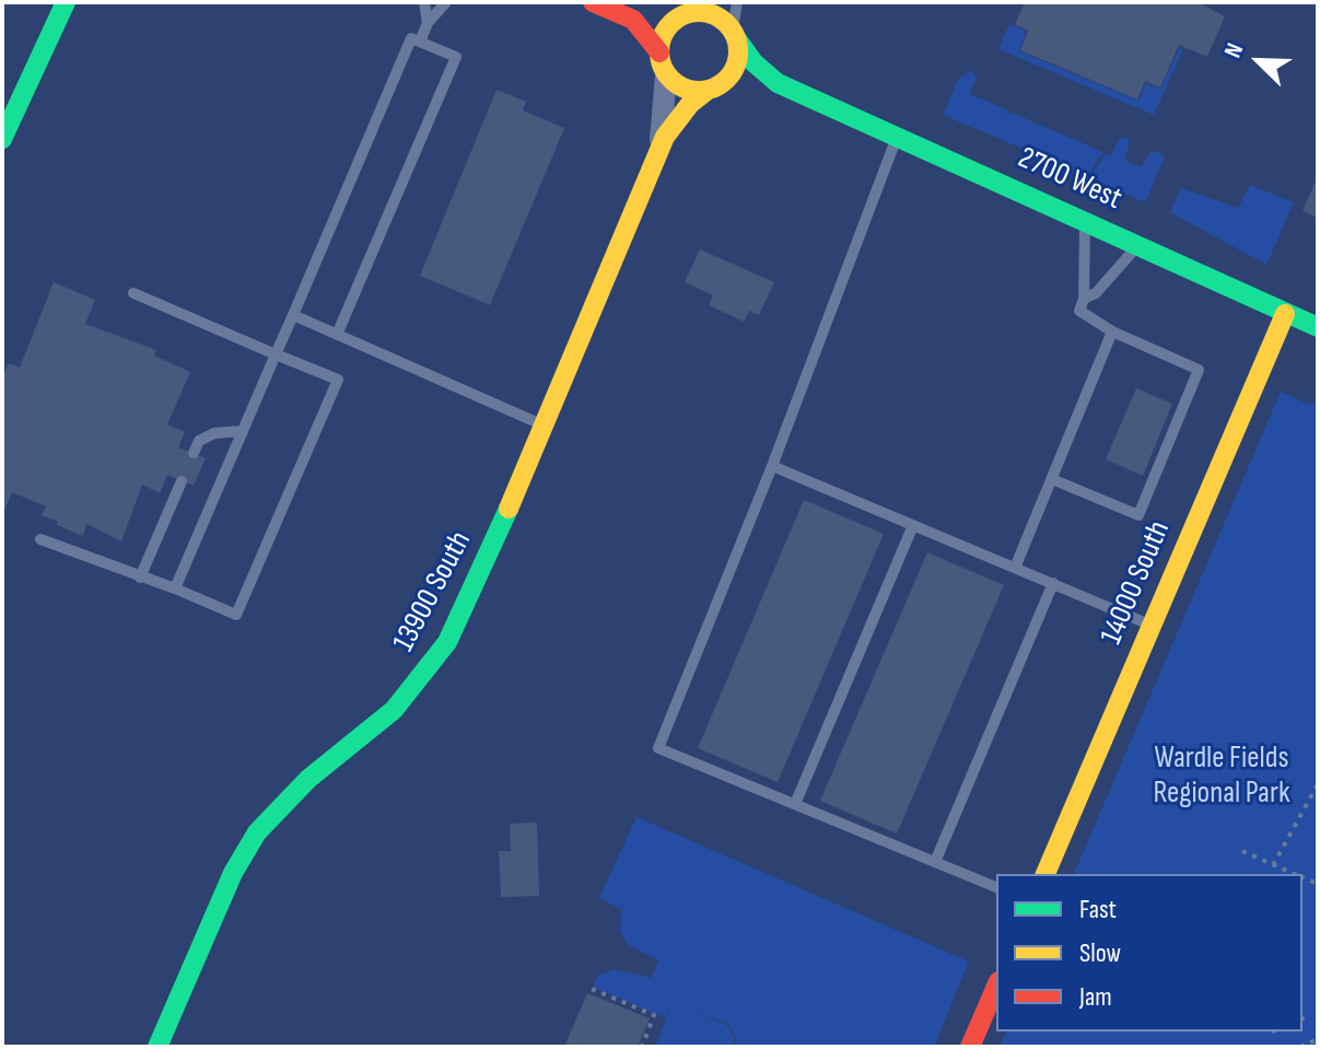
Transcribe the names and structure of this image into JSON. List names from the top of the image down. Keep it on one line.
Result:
{"streets":{"main road":["2700 West","14000 South","13900 South"]},"crossings":[["2700 West","14000 South"],["2700 West","13900 South"]],"parks":["Wardle Fields Regional Park"],"legend":["Fast","Slow","Jam"],"north":"top left"}
